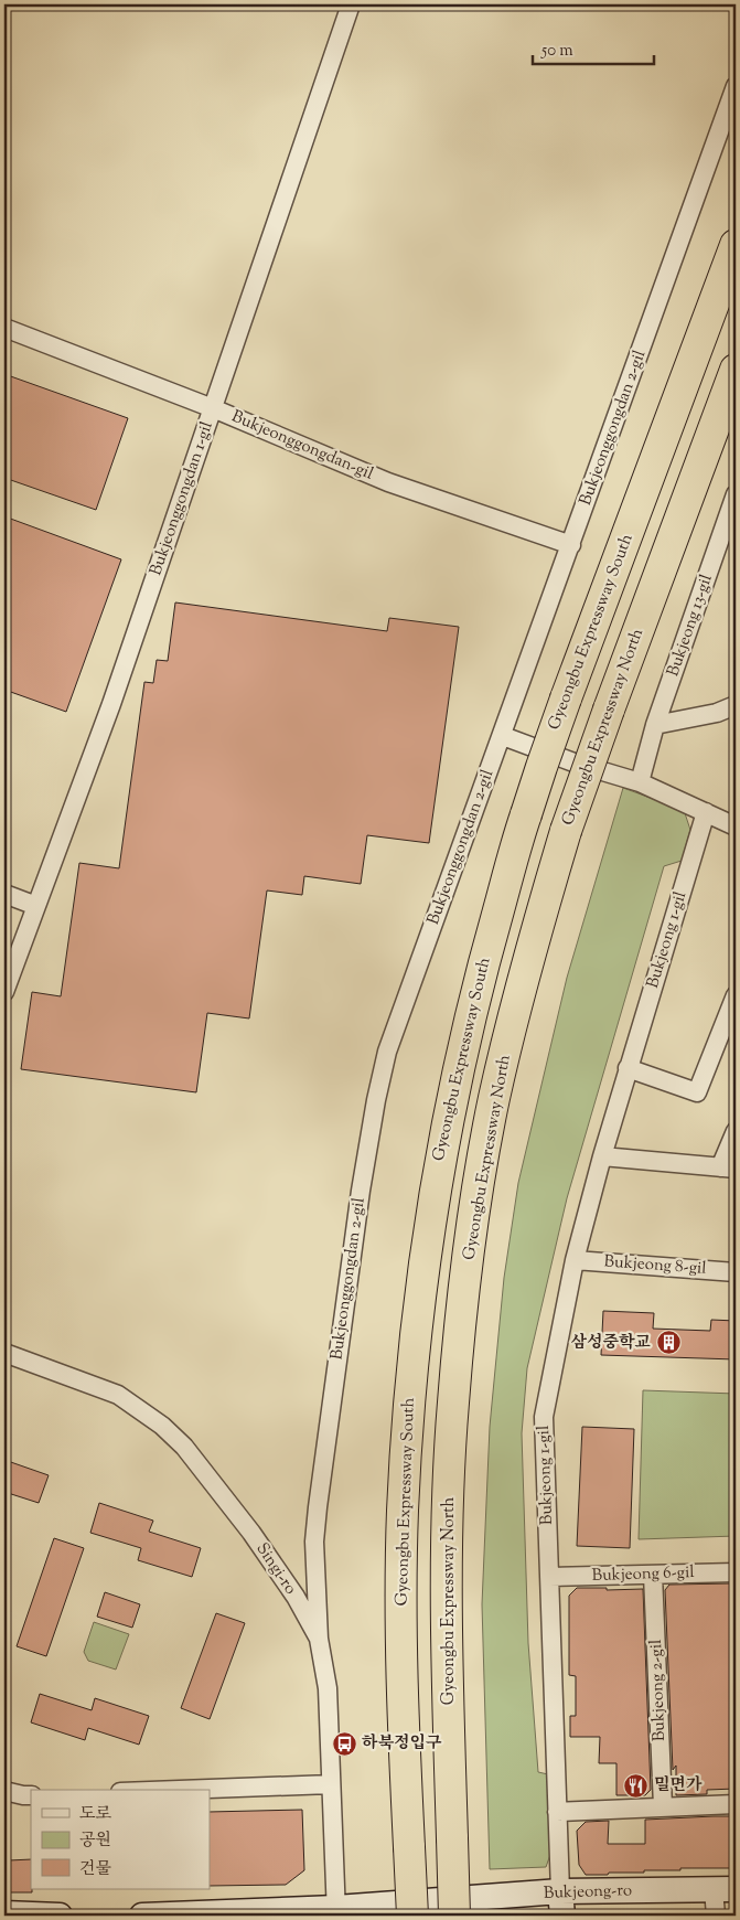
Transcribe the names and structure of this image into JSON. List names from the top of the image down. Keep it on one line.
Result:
{"streets":{"highway":["Gyeongbu Expressway South","Gyeongbu Expressway North"],"street":["Bukjeonggongdan 2-gil","Bukjeonggongdan-gil","Bukjeonggongdan 1-gil","Bukjeong 13-gil","Bukjeong 1-gil","Bukjeong 8-gil","Singi-ro","Bukjeong 6-gil","Bukjeong 2-gil","Bukjeong-ro"]},"crossings":[["Bukjeonggongdan 2-gil","Bukjeonggongdan-gil"],["Bukjeonggongdan 2-gil","Singi-ro"],["Bukjeonggongdan-gil","Bukjeonggongdan 1-gil"],["Bukjeong 1-gil","Bukjeong 8-gil"],["Bukjeong 1-gil","Bukjeong 6-gil"],["Bukjeong 1-gil","Bukjeong-ro"],["Singi-ro","Bukjeong-ro"],["Bukjeong 6-gil","Bukjeong 2-gil"]],"places":{"building":["삼성중학교"],"bus stop":["하북정입구"],"restaurant":["밀면가"]},"legend":["도로","공원","건물"],"scale_bar":"50 m"}
